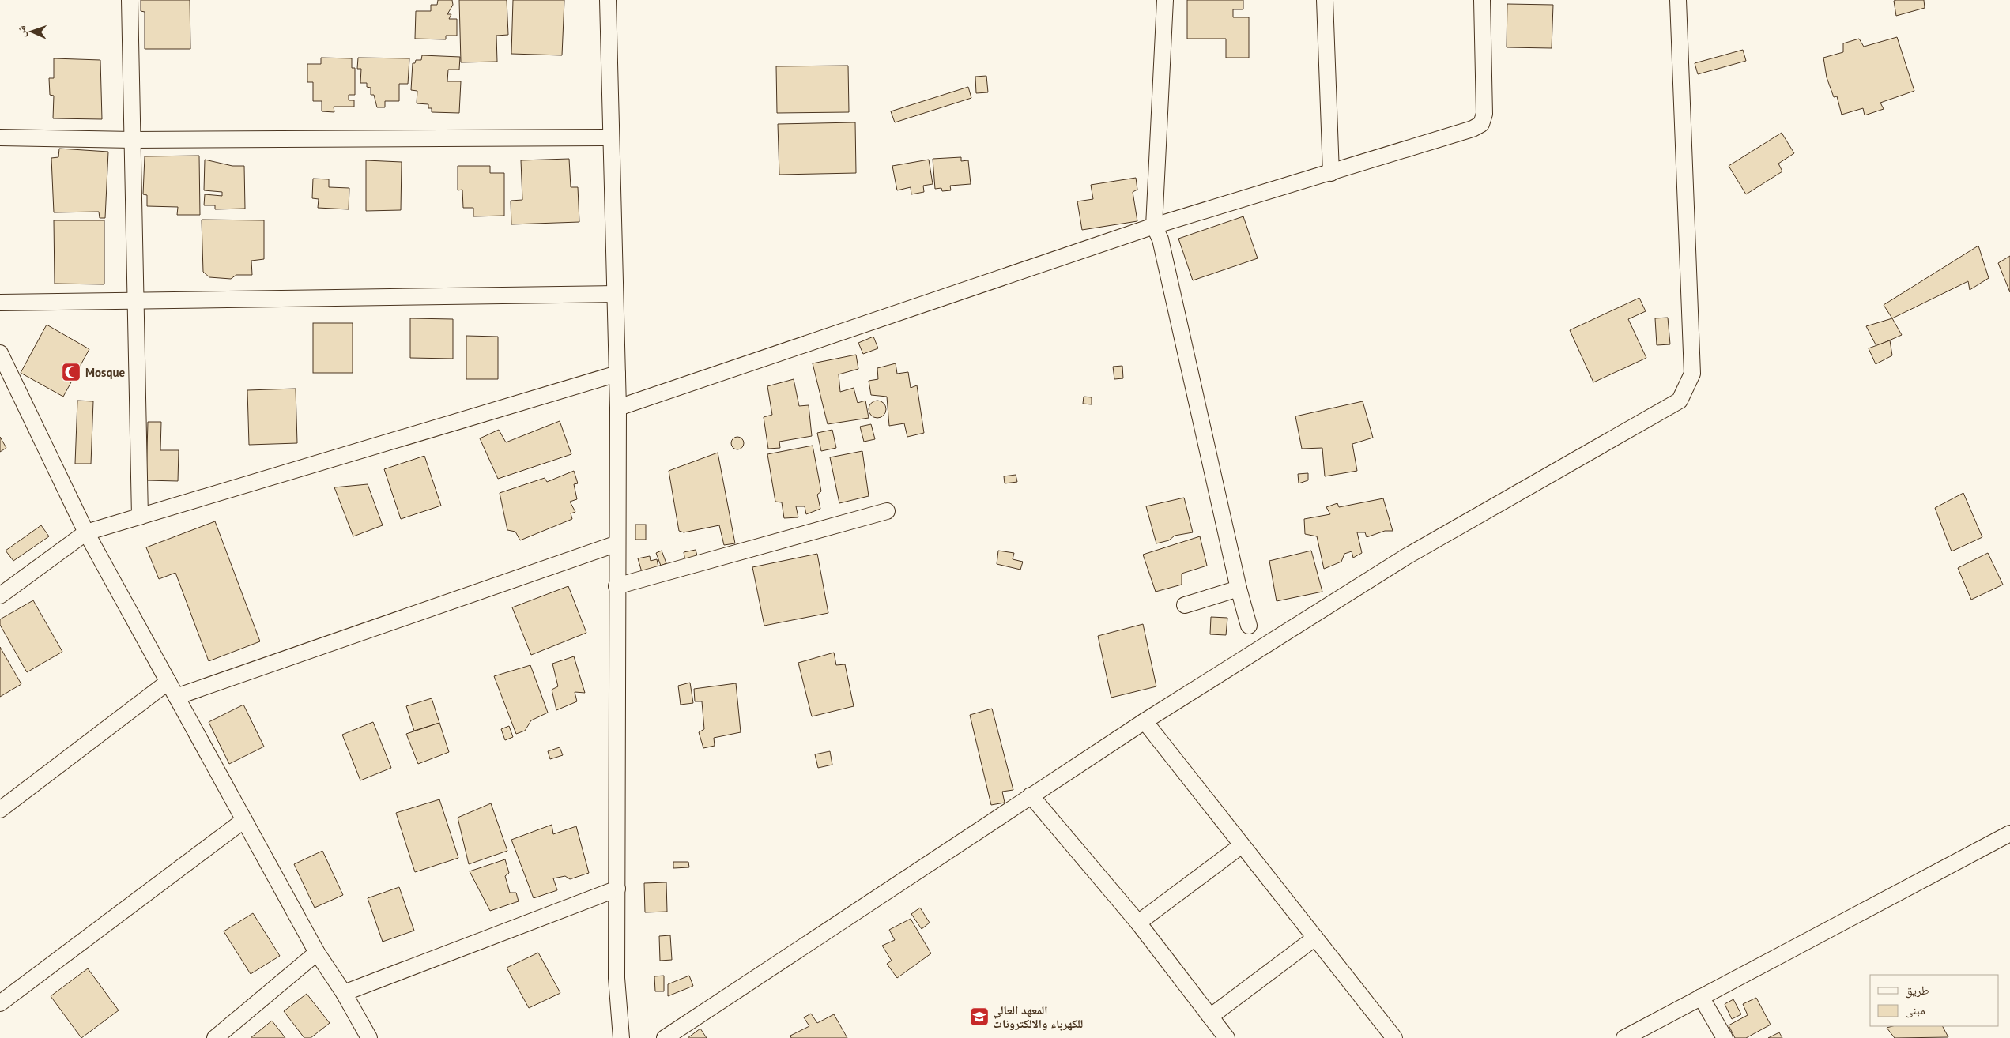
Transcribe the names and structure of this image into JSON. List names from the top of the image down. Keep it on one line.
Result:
{"places":{"mosque":["Mosque"],"school or university":["المعهد العالي للكهرباء والالكترونات"]},"legend":["طريق","مبنى"],"north":"left"}
